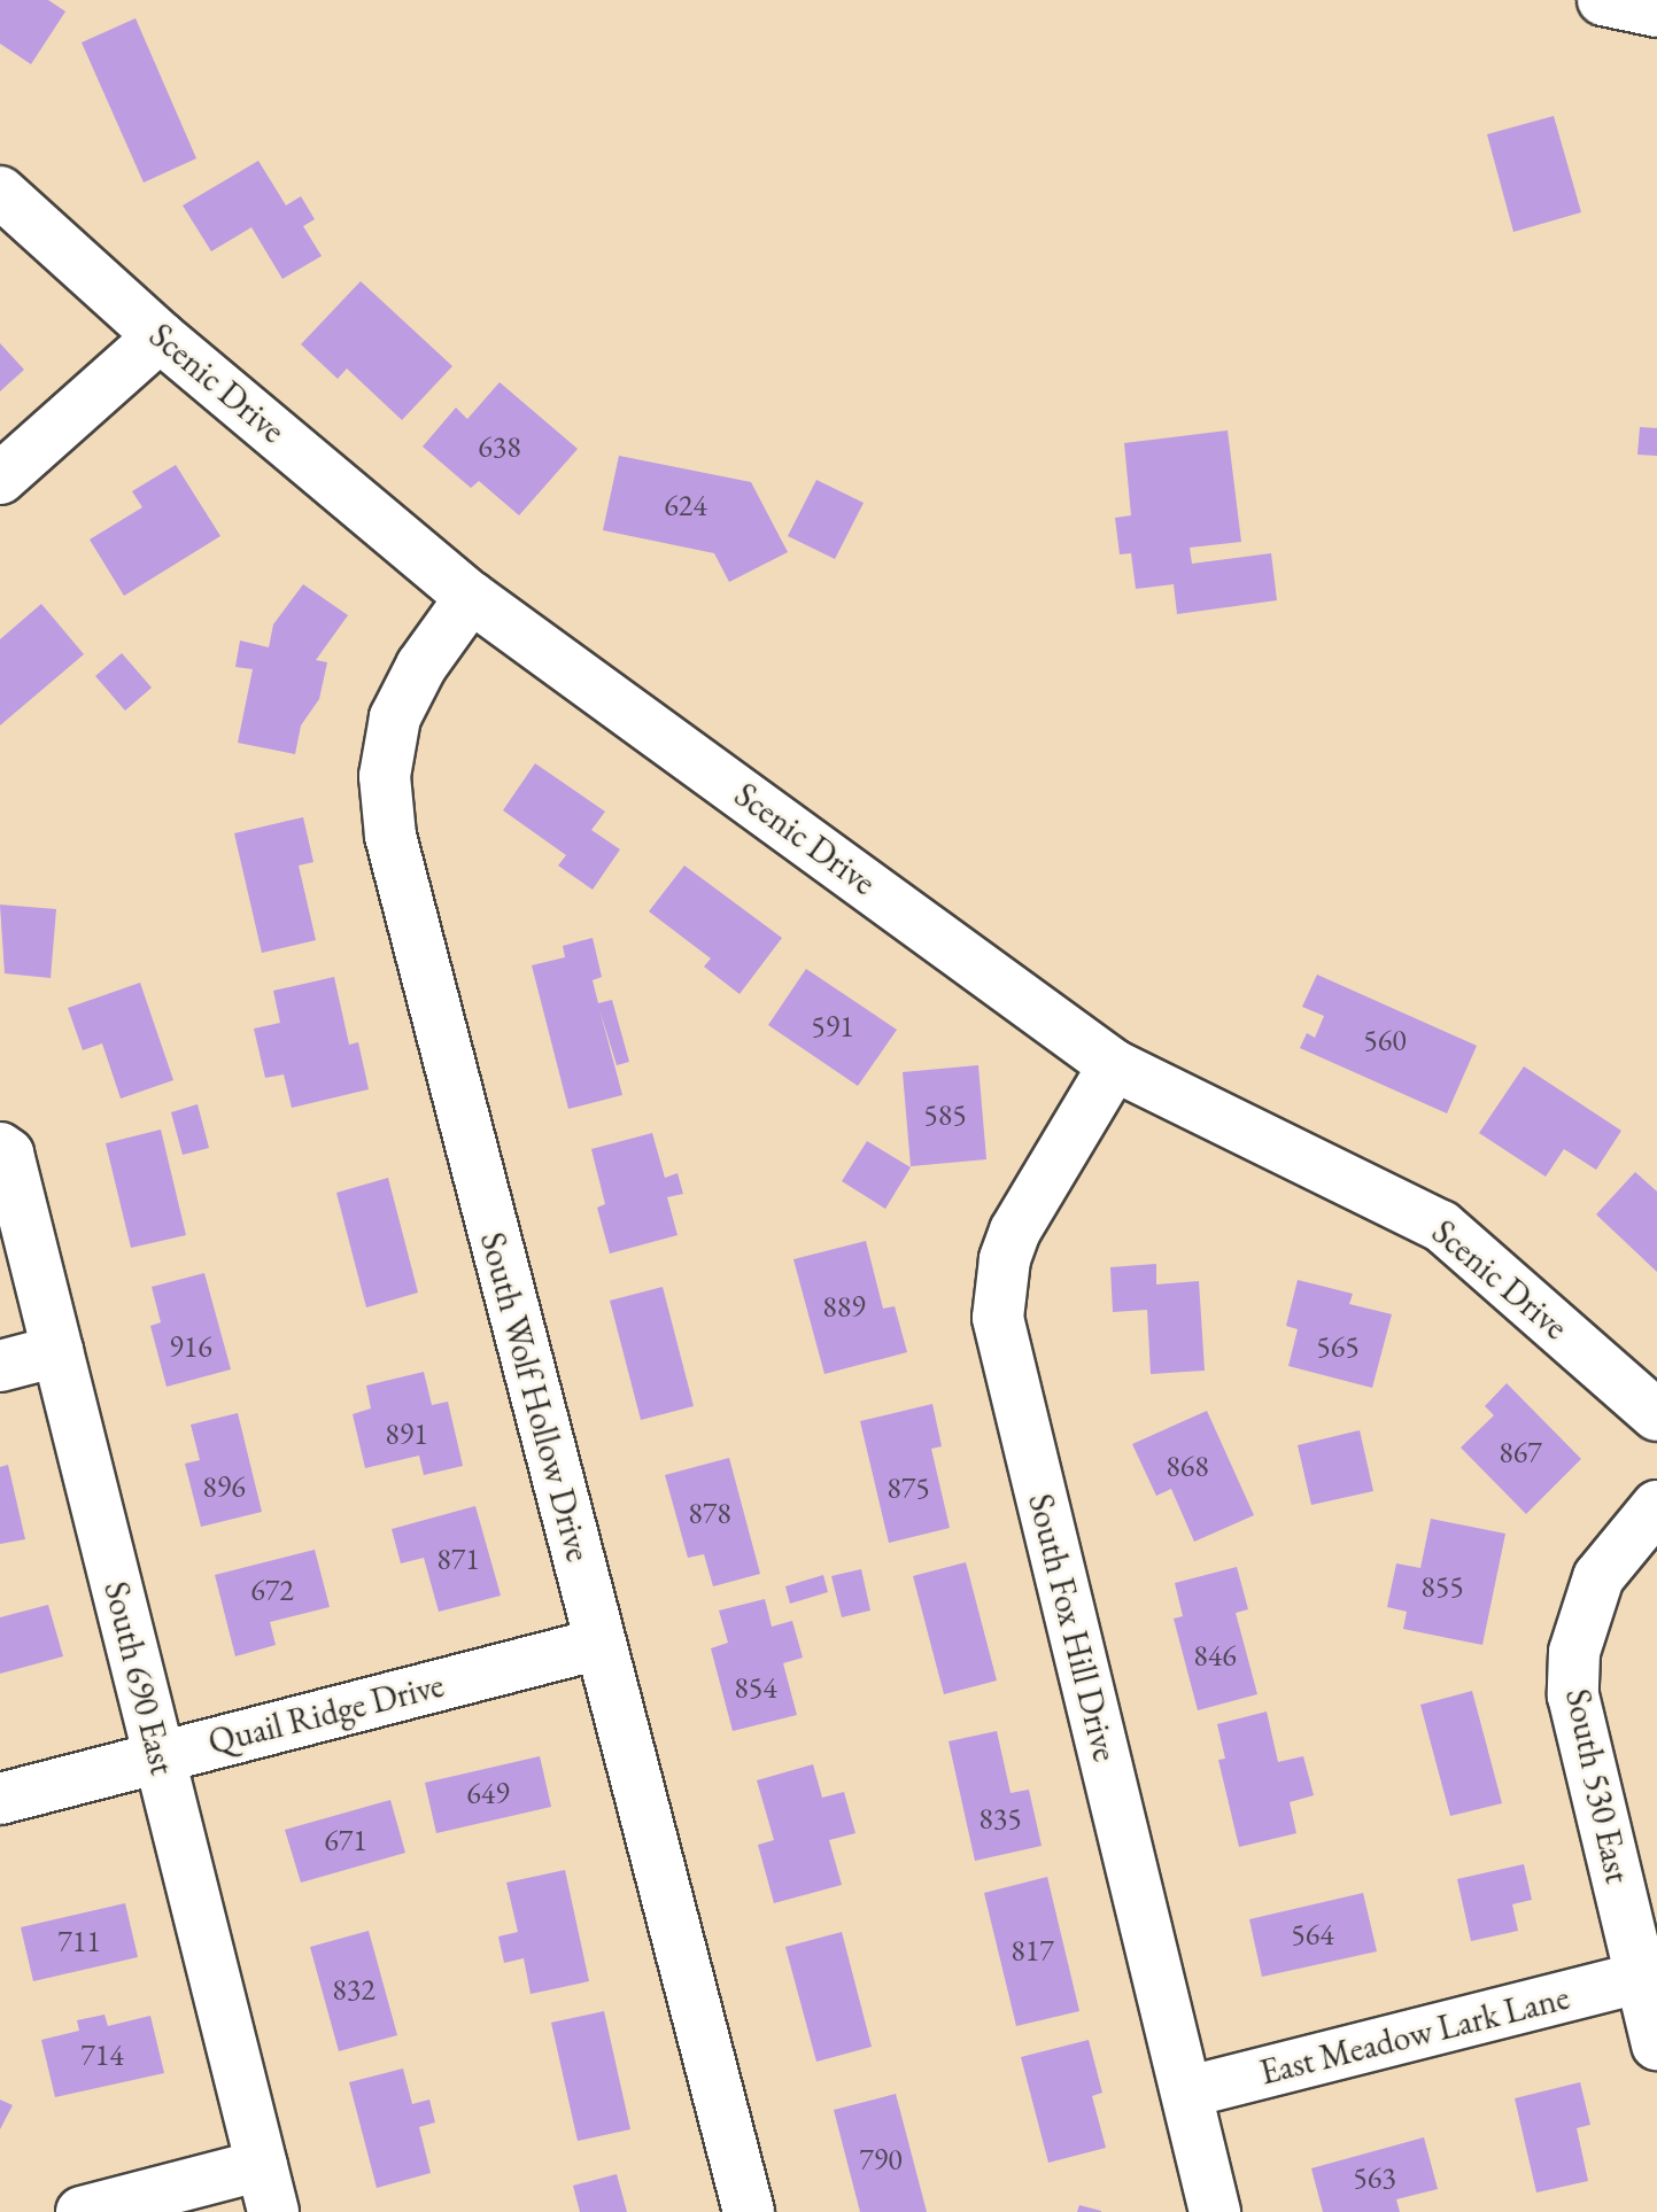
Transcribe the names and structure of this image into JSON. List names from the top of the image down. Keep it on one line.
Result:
{"streets":{"street":["Scenic Drive","South Wolf Hollow Drive","South Fox Hill Drive","South 690 East","Quail Ridge Drive","South 530 East","East Meadow Lark Lane"]},"crossings":[["Scenic Drive","South Wolf Hollow Drive"],["Scenic Drive","South Fox Hill Drive"],["South Wolf Hollow Drive","Quail Ridge Drive"],["South Fox Hill Drive","East Meadow Lark Lane"],["South 690 East","Quail Ridge Drive"],["South 530 East","East Meadow Lark Lane"]],"house_numbers":["638","624","591","560","585","889","916","565","891","867","868","896","875","878","871","855","672","846","854","649","835","671","564","711","817","832","714","790","563"]}
